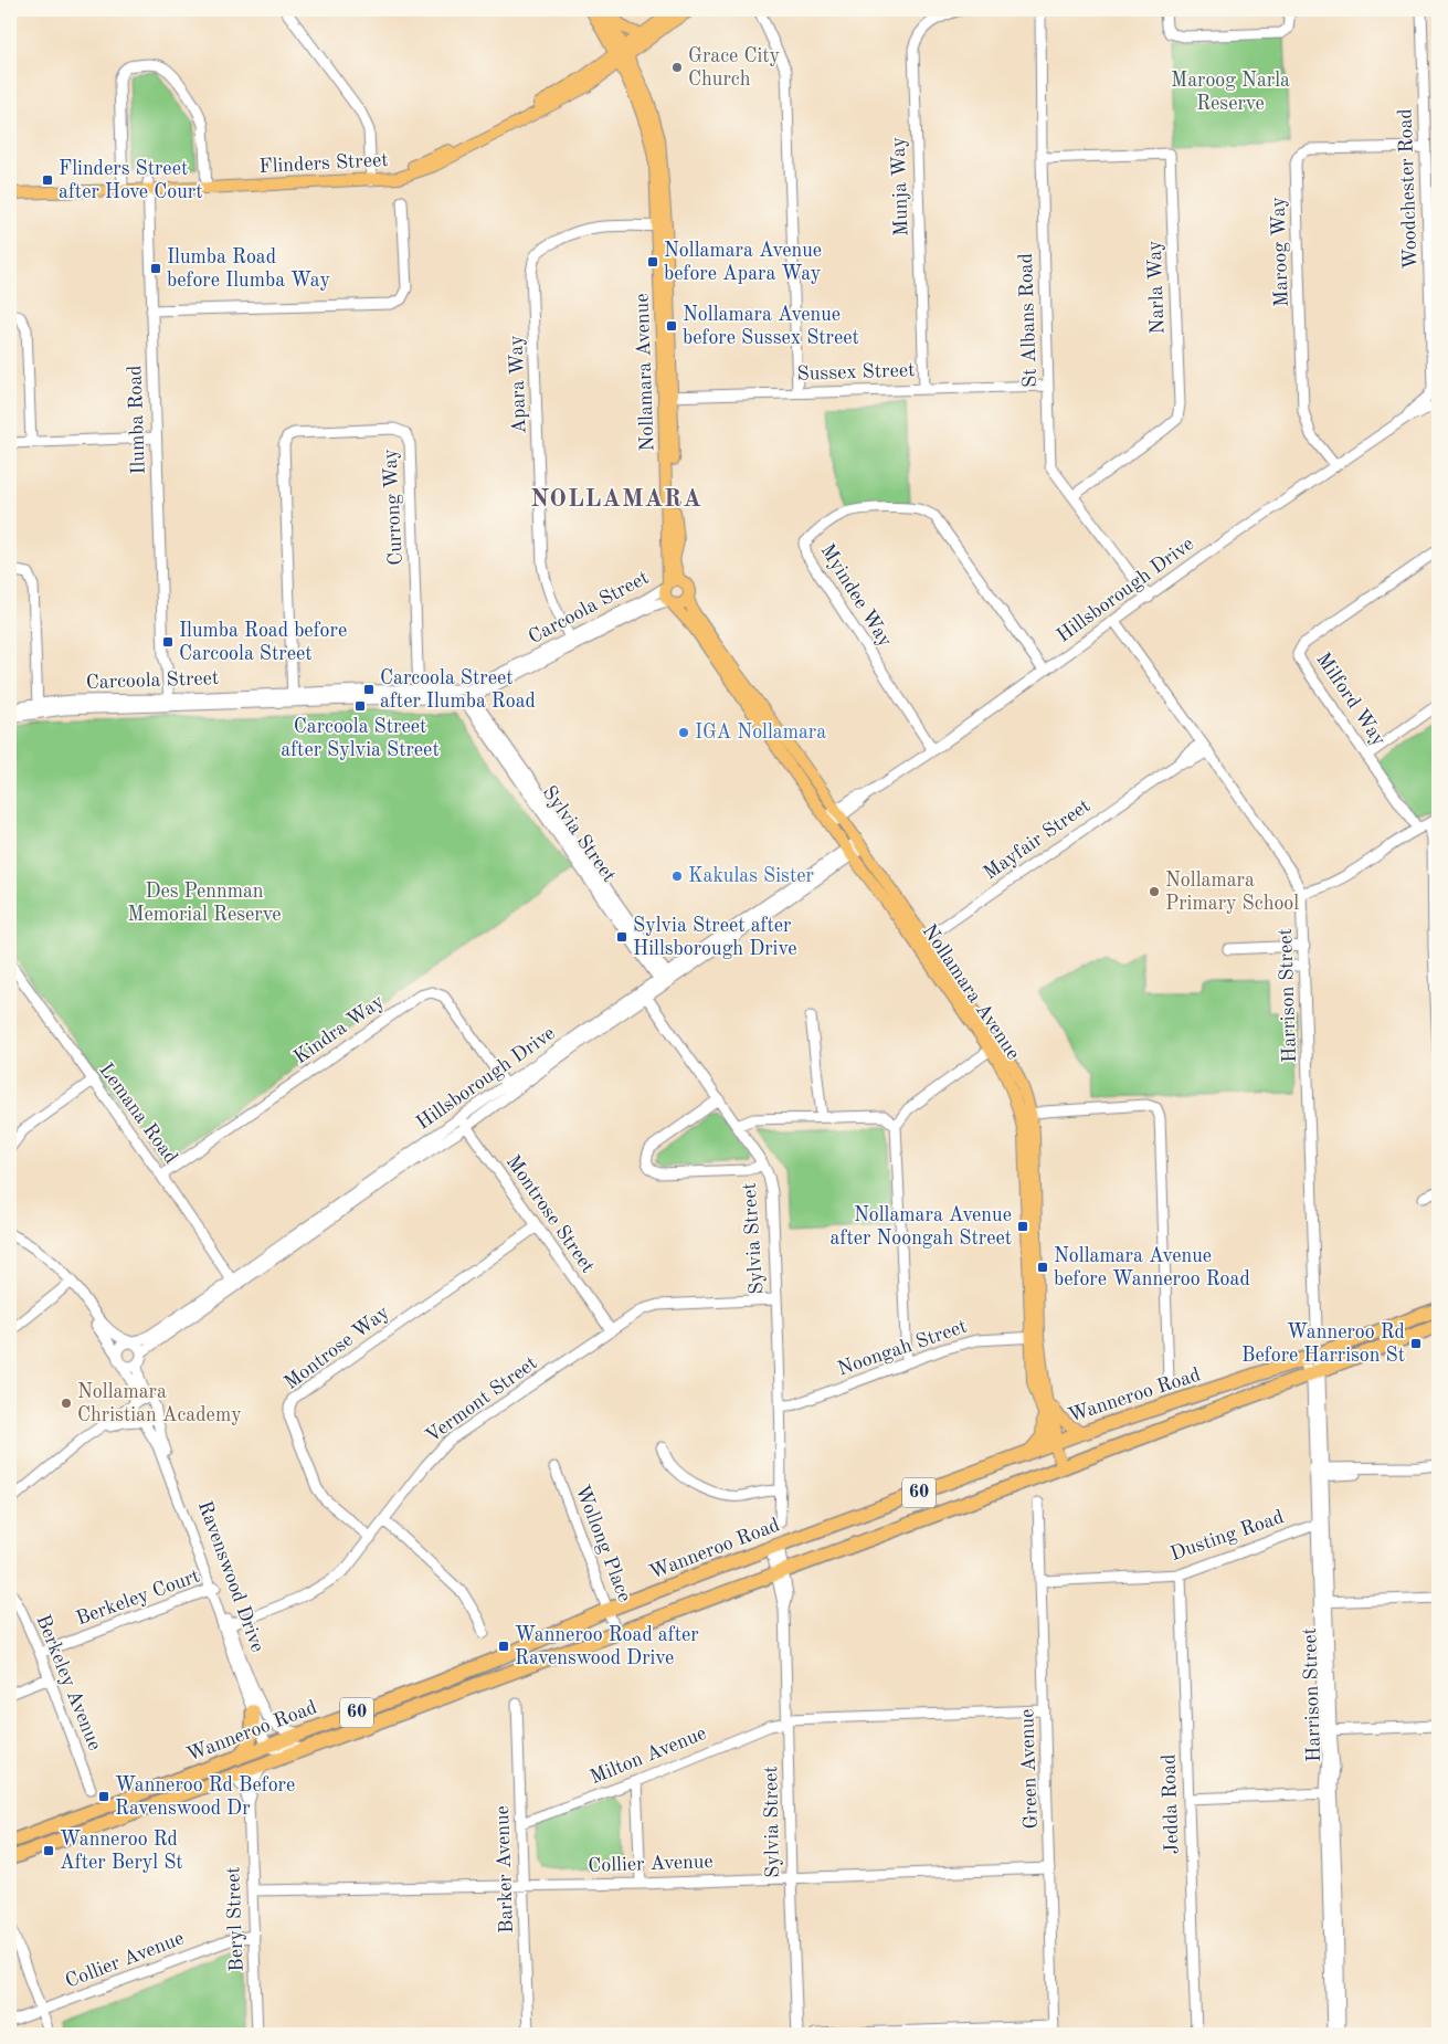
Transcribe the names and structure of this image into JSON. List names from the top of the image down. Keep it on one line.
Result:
{"streets":{"highway":["Wanneroo Road","60"],"main road":["Flinders Street","Nollamara Avenue"],"street":["Munja Way","Woodchester Road","Maroog Way","Narla Way","St Albans Road","Sussex Street","Apara Way","Ilumba Road","Currong Way","Hillsborough Drive","Myindee Way","Carcoola Street","Milford Way","Sylvia Street","Mayfair Street","Harrison Street","Kindra Way","Lemana Road","Montrose Street","Montrose Way","Noongah Street","Vermont Street","Dusting Road","Wollong Place","Ravenswood Drive","Berkeley Court","Berkeley Avenue","Milton Avenue","Green Avenue","Jedda Road","Collier Avenue","Barker Avenue","Beryl Street"]},"crossings":[["Flinders Street","Nollamara Avenue"],["Flinders Street","Ilumba Road"],["Munja Way","Sussex Street"],["Woodchester Road","Maroog Way"],["Woodchester Road","Hillsborough Drive"],["Maroog Way","Hillsborough Drive"],["Narla Way","St Albans Road"],["St Albans Road","Sussex Street"],["St Albans Road","Hillsborough Drive"],["Nollamara Avenue","Sussex Street"],["Nollamara Avenue","Apara Way"],["Nollamara Avenue","Hillsborough Drive"],["Nollamara Avenue","Carcoola Street"],["Nollamara Avenue","Mayfair Street"],["Nollamara Avenue","Noongah Street"],["Nollamara Avenue","Wanneroo Road"],["Apara Way","Carcoola Street"],["Ilumba Road","Carcoola Street"],["Currong Way","Carcoola Street"],["Hillsborough Drive","Myindee Way"],["Hillsborough Drive","Sylvia Street"],["Hillsborough Drive","Harrison Street"],["Hillsborough Drive","Kindra Way"],["Hillsborough Drive","Lemana Road"],["Hillsborough Drive","Montrose Street"],["Carcoola Street","Sylvia Street"],["Sylvia Street","Noongah Street"],["Sylvia Street","Wanneroo Road"],["Sylvia Street","Vermont Street"],["Sylvia Street","Milton Avenue"],["Sylvia Street","Collier Avenue"],["Mayfair Street","Harrison Street"],["Harrison Street","Wanneroo Road"],["Harrison Street","Dusting Road"],["Kindra Way","Lemana Road"],["Montrose Street","Montrose Way"],["Montrose Street","Vermont Street"],["Montrose Way","Vermont Street"],["Wanneroo Road","Wollong Place"],["Wanneroo Road","Ravenswood Drive"],["Wanneroo Road","Beryl Street"],["Vermont Street","Ravenswood Drive"],["Dusting Road","Green Avenue"],["Dusting Road","Jedda Road"],["Ravenswood Drive","Berkeley Court"],["Berkeley Court","Berkeley Avenue"],["Milton Avenue","Green Avenue"],["Milton Avenue","Barker Avenue"],["Green Avenue","Collier Avenue"],["Collier Avenue","Barker Avenue"],["Collier Avenue","Beryl Street"]],"districts":["NOLLAMARA"],"parks":["Maroog Narla Reserve","Des Pennman Memorial Reserve"],"places":{"other":["Grace City Church","IGA Nollamara","Kakulas Sister","Nollamara Primary School","Nollamara Christian Academy"],"transit":["Flinders Street after Hove Court","Nollamara Avenue before Apara Way","Ilumba Road before Ilumba Way","Nollamara Avenue before Sussex Street","Ilumba Road before Carcoola Street","Carcoola Street after Ilumba Road","Carcoola Street after Sylvia Street","Sylvia Street after Hillsborough Drive","Nollamara Avenue after Noongah Street","Nollamara Avenue before Wanneroo Road","Wanneroo Rd Before Harrison St","Wanneroo Road after Ravenswood Drive","Wanneroo Rd Before Ravenswood Dr","Wanneroo Rd After Beryl St"]}}
